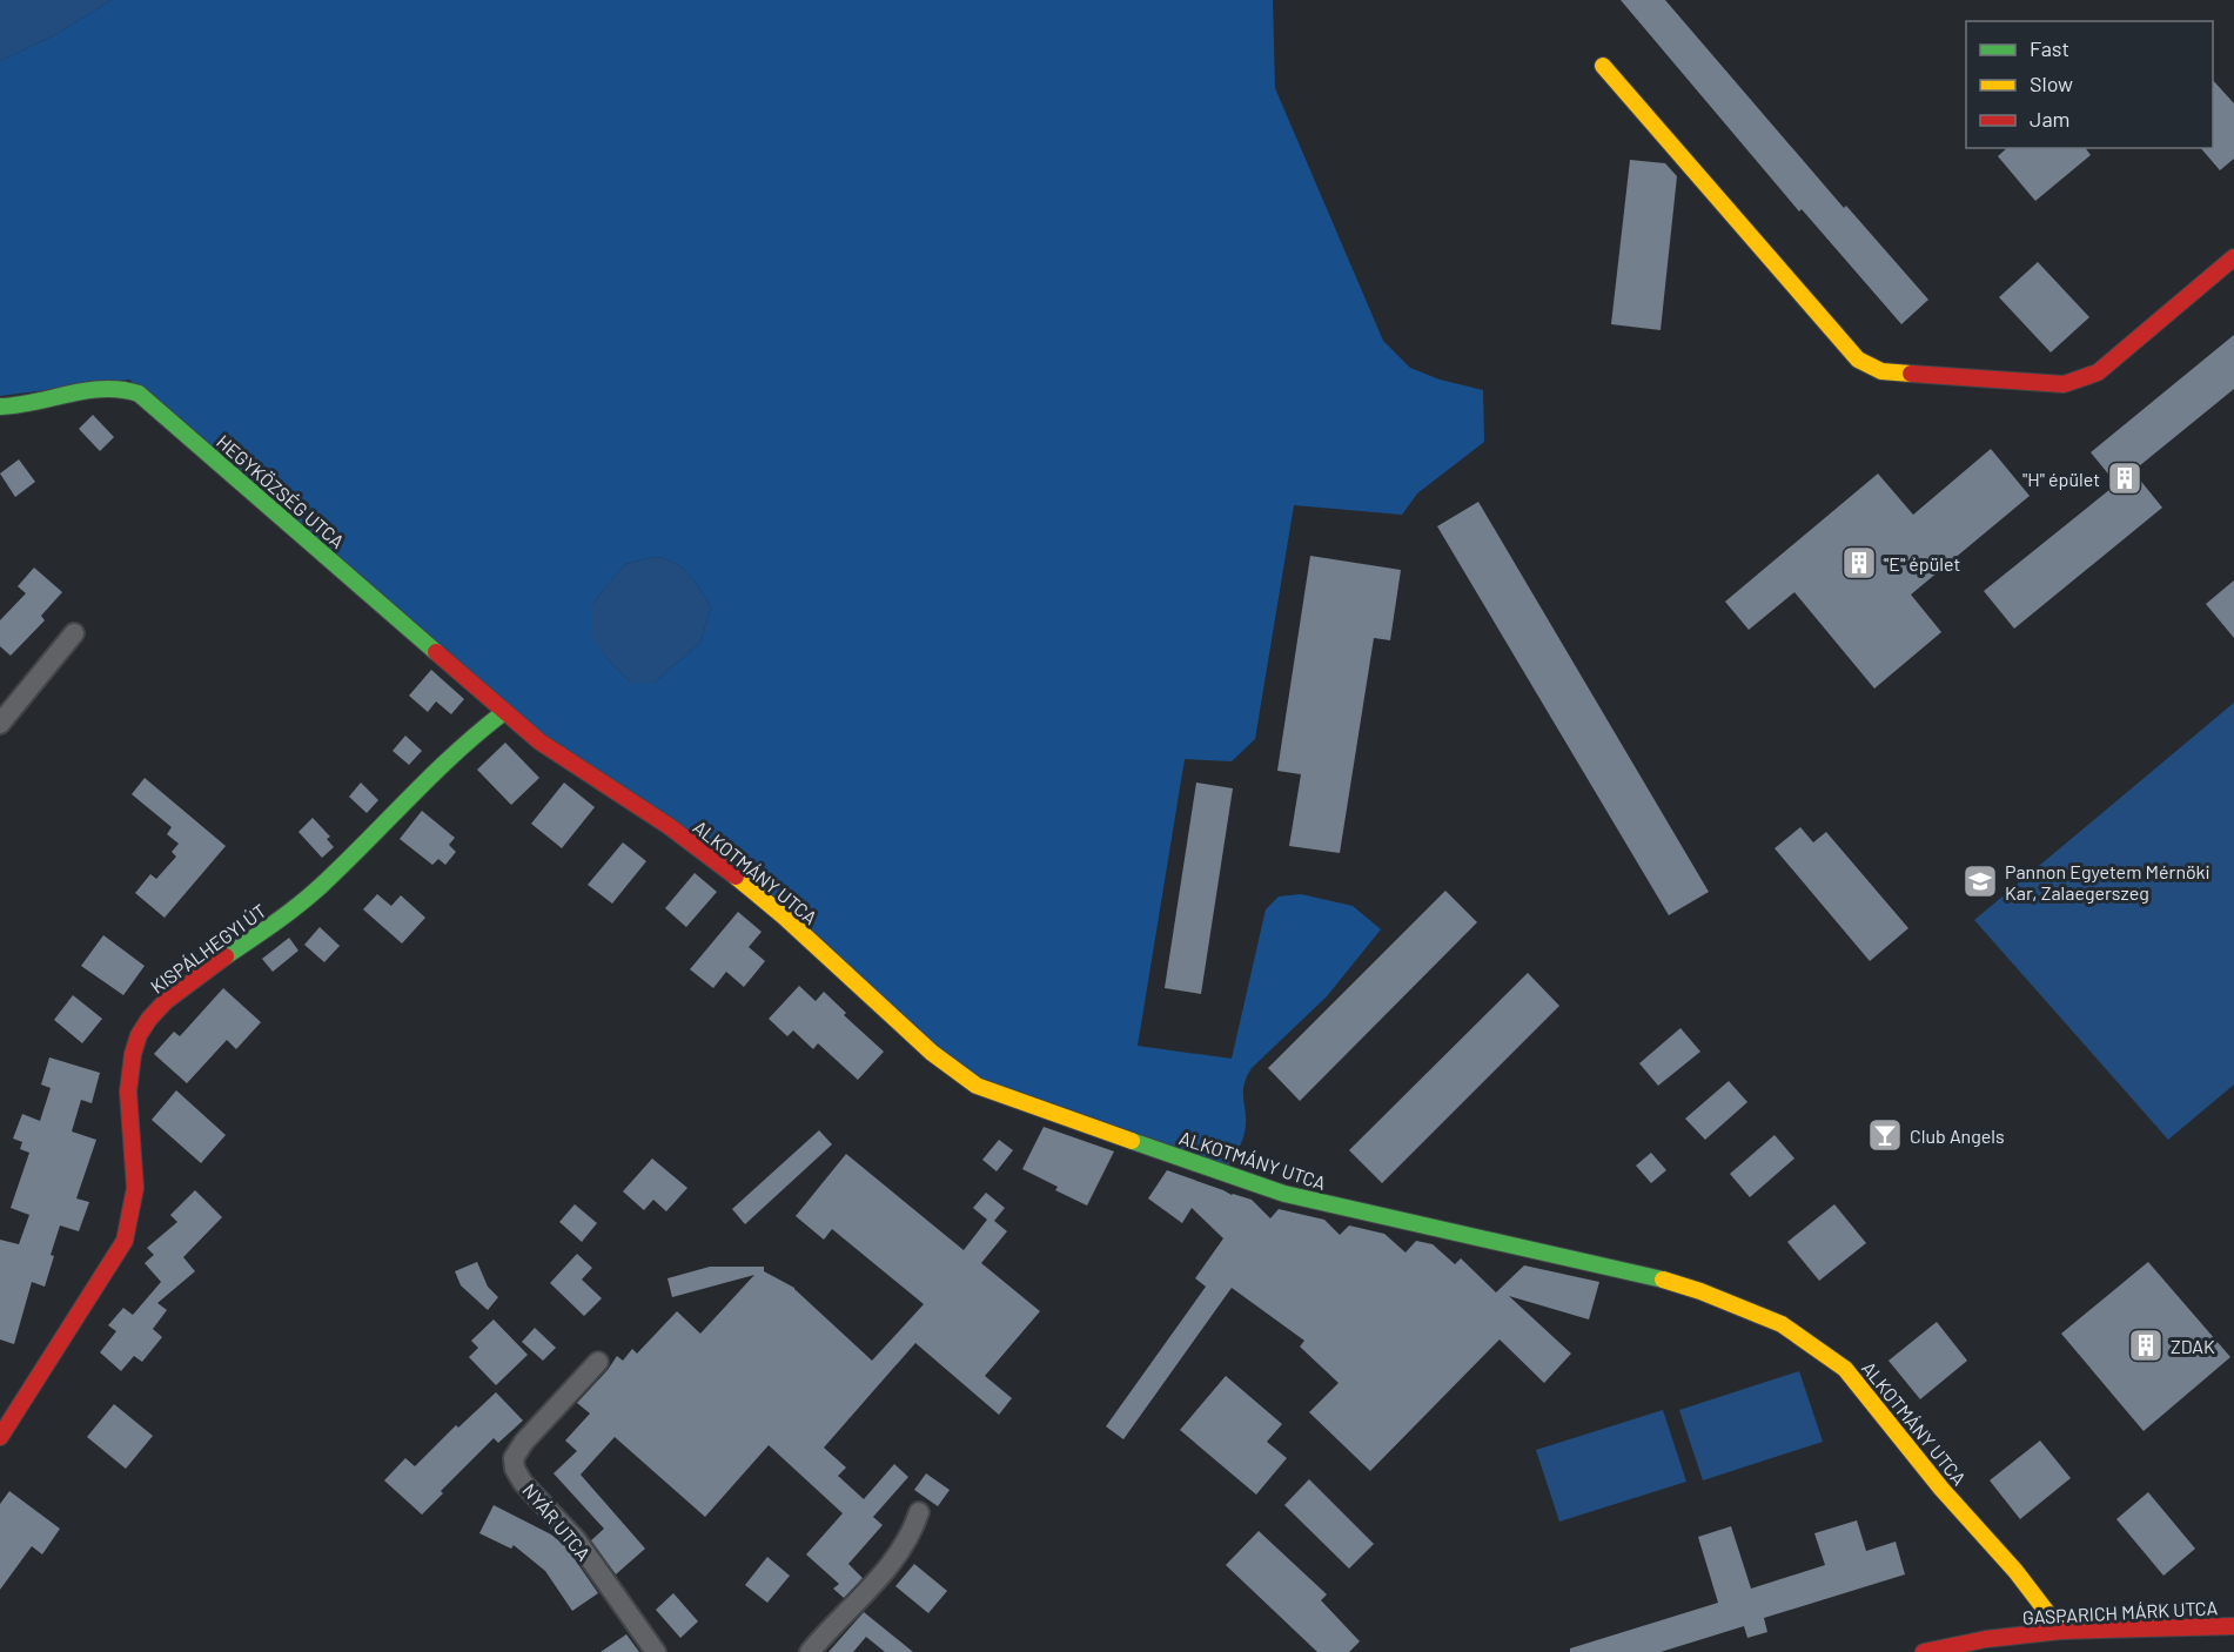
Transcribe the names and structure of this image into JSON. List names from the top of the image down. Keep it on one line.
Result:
{"streets":{"street":["HEGYKÖZSÉG UTCA","ALKOTMÁNY UTCA","KISPÁLHEGYI ÚT","NYÁR UTCA","GASPARICH MÁRK UTCA"]},"crossings":[["HEGYKÖZSÉG UTCA","ALKOTMÁNY UTCA"],["HEGYKÖZSÉG UTCA","KISPÁLHEGYI ÚT"],["ALKOTMÁNY UTCA","KISPÁLHEGYI ÚT"],["ALKOTMÁNY UTCA","GASPARICH MÁRK UTCA"]],"places":{"building":["\"H\" épület","\"E\" épület","ZDAK"],"school or university":["Pannon Egyetem Mérnöki Kar, Zalaegerszeg"],"bar":["Club Angels"]},"legend":["Fast","Slow","Jam"]}
